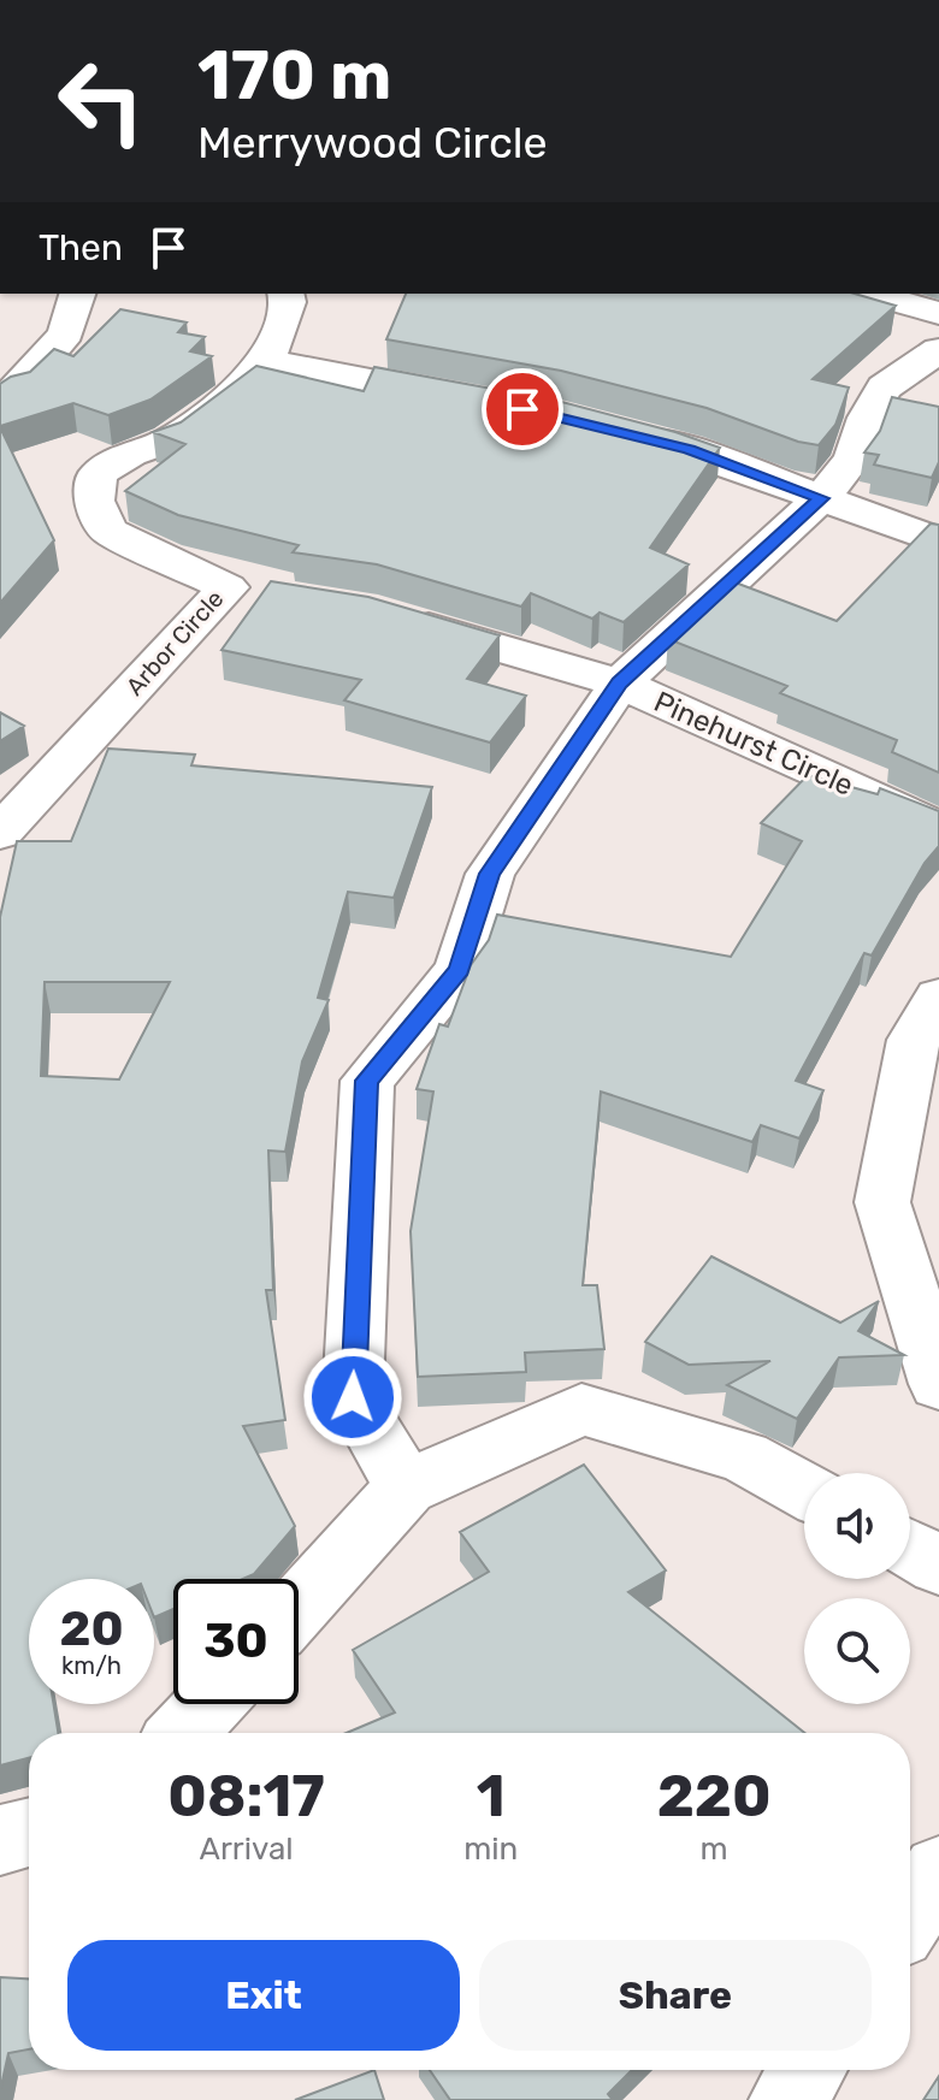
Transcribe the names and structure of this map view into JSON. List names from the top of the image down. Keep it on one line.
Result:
{"streets":{"street":["Arbor Circle","Pinehurst Circle"]},"page":{"turn":["170 m","Merrywood Circle"],"then":"Then","speed":"20 km/h","limit":"30","eta":["08:17","Arrival","1","min","220","m"],"buttons":["Exit","Share"]}}
